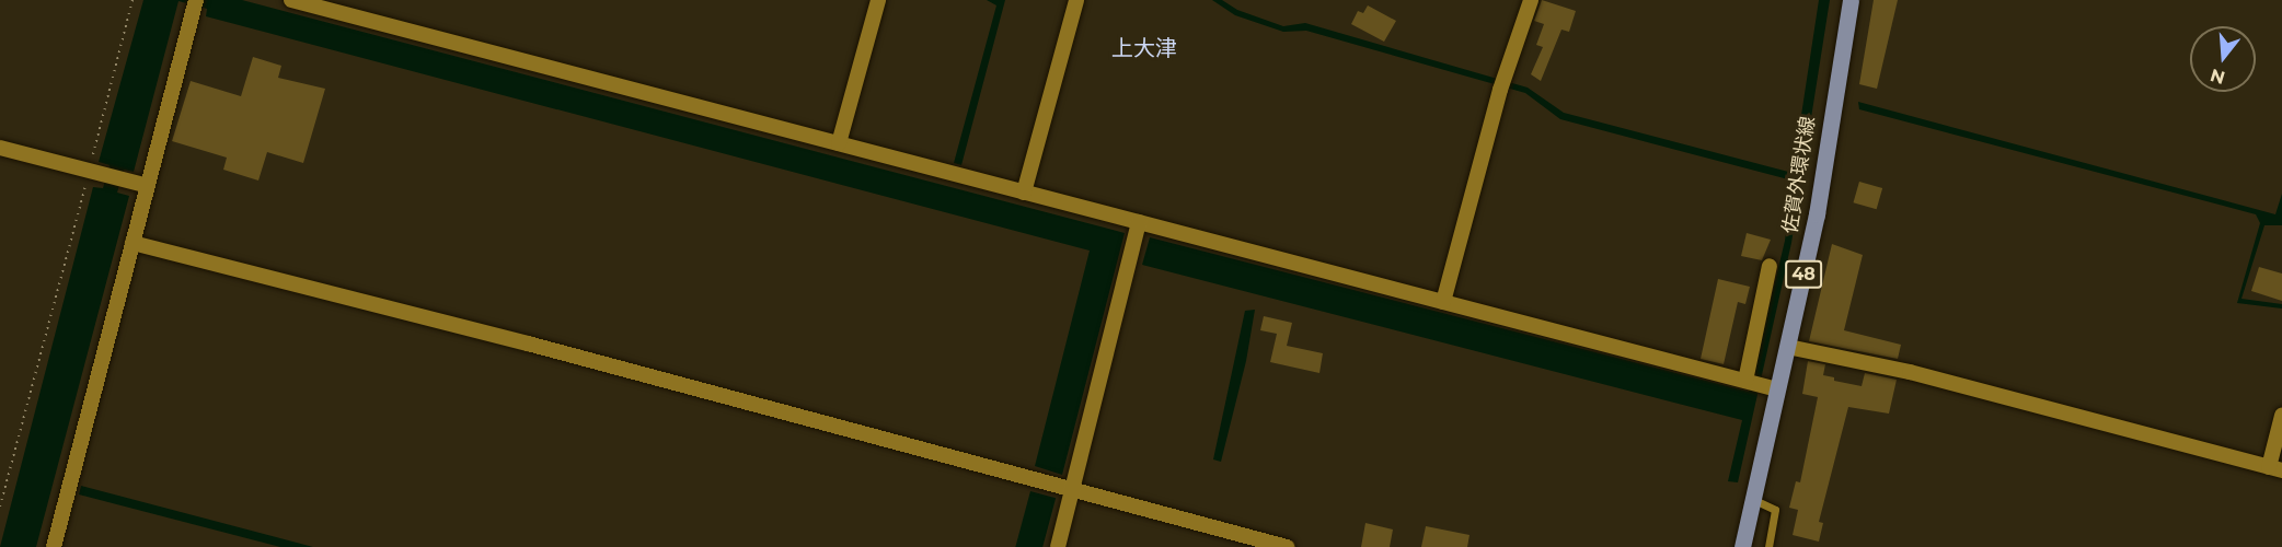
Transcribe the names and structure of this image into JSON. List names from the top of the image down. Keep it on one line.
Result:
{"streets":{"main road":["佐賀外環状線","48"]},"districts":["上大津"],"north":"bottom"}
